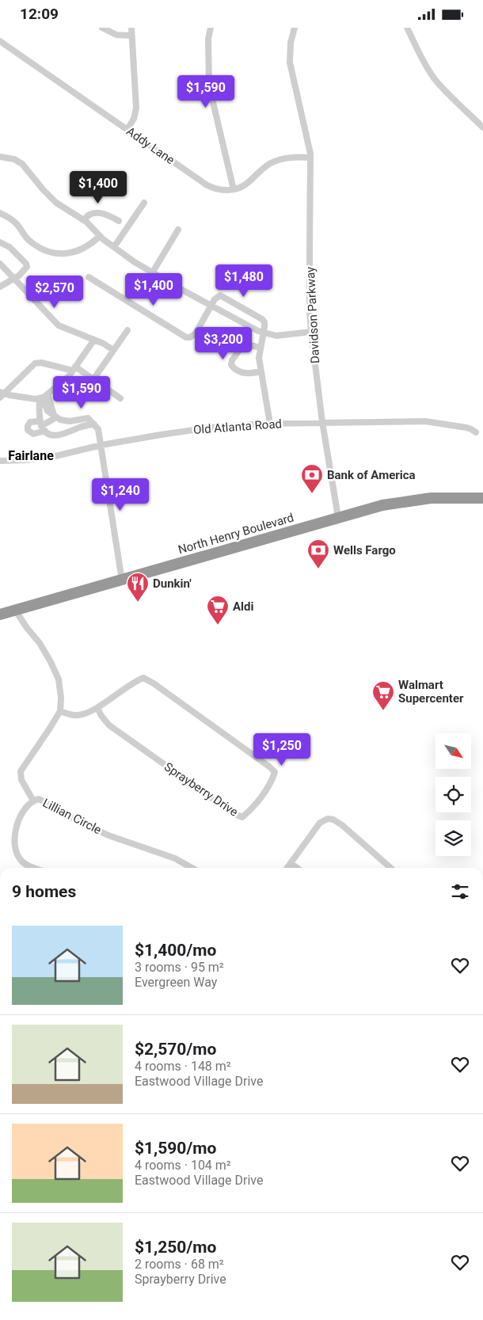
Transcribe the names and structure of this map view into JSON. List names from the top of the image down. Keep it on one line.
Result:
{"streets":{"highway":["North Henry Boulevard"],"street":["Addy Lane","Davidson Parkway","Old Atlanta Road","Sprayberry Drive","Lillian Circle"]},"crossings":[["Davidson Parkway","Old Atlanta Road"],["Davidson Parkway","North Henry Boulevard"]],"districts":["Fairlane"],"places":{"bank":["Bank of America","Wells Fargo"],"restaurant":["Dunkin'"],"supermarket":["Aldi","Walmart Supercenter"]},"north":"bottom right","page":{"status":"12:09","price":["$1,590","$1,400","$1,480","$1,400","$2,570","$3,200","$1,590","$1,240","$1,250"],"heading":"9 homes","list":[{"name":"$1,400/mo","note":"3 rooms · 95 m² · Evergreen Way"},{"name":"$2,570/mo","note":"4 rooms · 148 m² · Eastwood Village Drive"},{"name":"$1,590/mo","note":"4 rooms · 104 m² · Eastwood Village Drive"},{"name":"$1,250/mo","note":"2 rooms · 68 m² · Sprayberry Drive"}]}}
